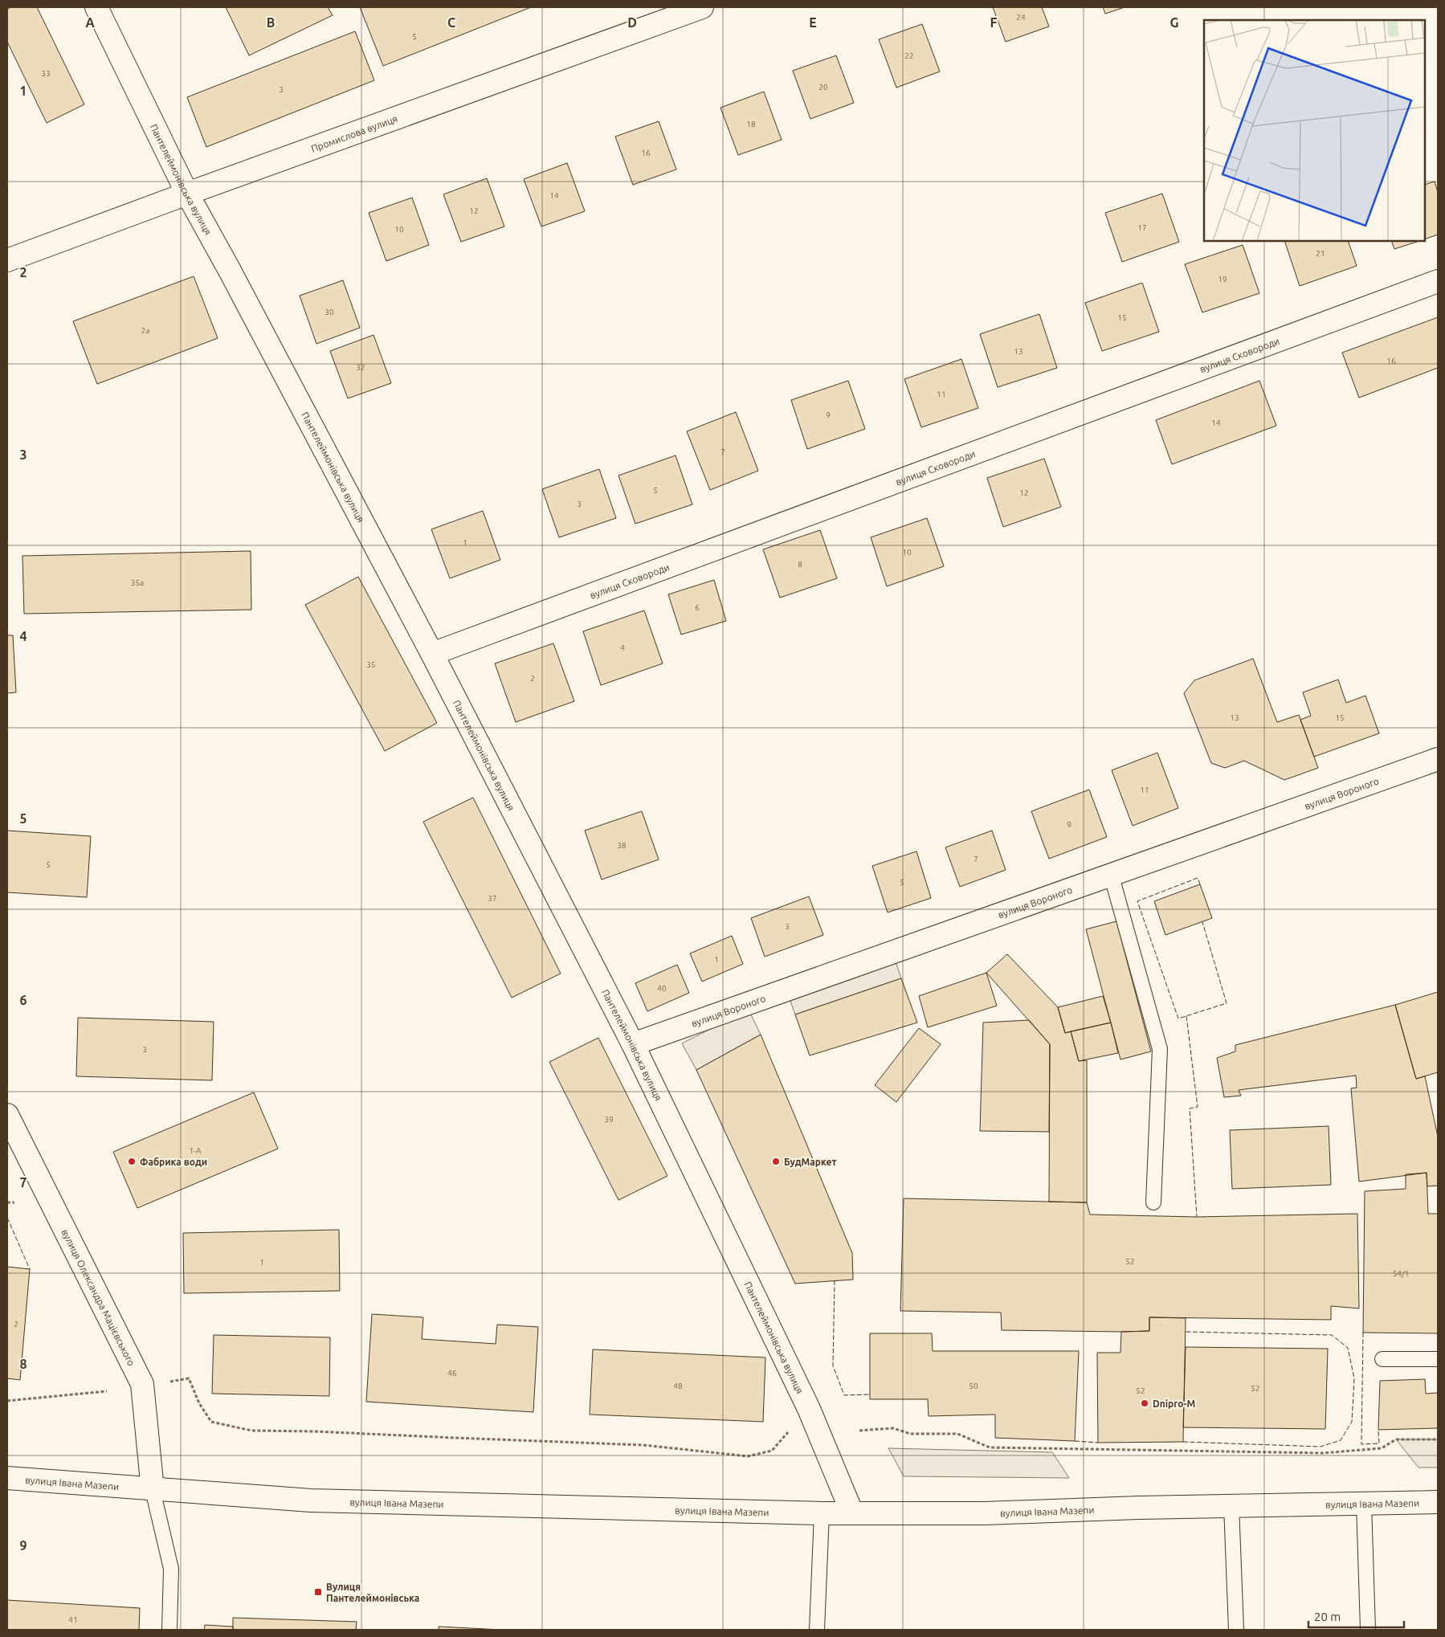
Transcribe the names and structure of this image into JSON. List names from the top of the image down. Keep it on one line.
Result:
{"streets":{"street":["Промислова вулиця","Пантелеймонівська вулиця","вулиця Сковороди","вулиця Вороного","вулиця Олександра Мацієвського","вулиця Івана Мазепи"]},"crossings":[["Промислова вулиця","Пантелеймонівська вулиця"],["Пантелеймонівська вулиця","вулиця Сковороди"],["Пантелеймонівська вулиця","вулиця Вороного"],["Пантелеймонівська вулиця","вулиця Івана Мазепи"],["вулиця Олександра Мацієвського","вулиця Івана Мазепи"]],"places":{"other":["Фабрика води","БудМаркет","Dnipro-M"],"transit":["Вулиця Пантелеймонівська"]},"house_numbers":["24","5","22","33","20","3","18","16","14","12","17","10","21","19","30","15","2а","13","16","32","11","9","14","7","5","12","3","1","10","8","35а","6","4","35","2","13","15","11","9","38","7","5","5","37","3","1","40","3","39","1-А","52","1","54/1","2","46","48","50","52","52","41"],"scale_bar":"20 m","grid":{"columns":["A","B","C","D","E","F","G"],"rows":["1","2","3","4","5","6","7","8","9"]}}
